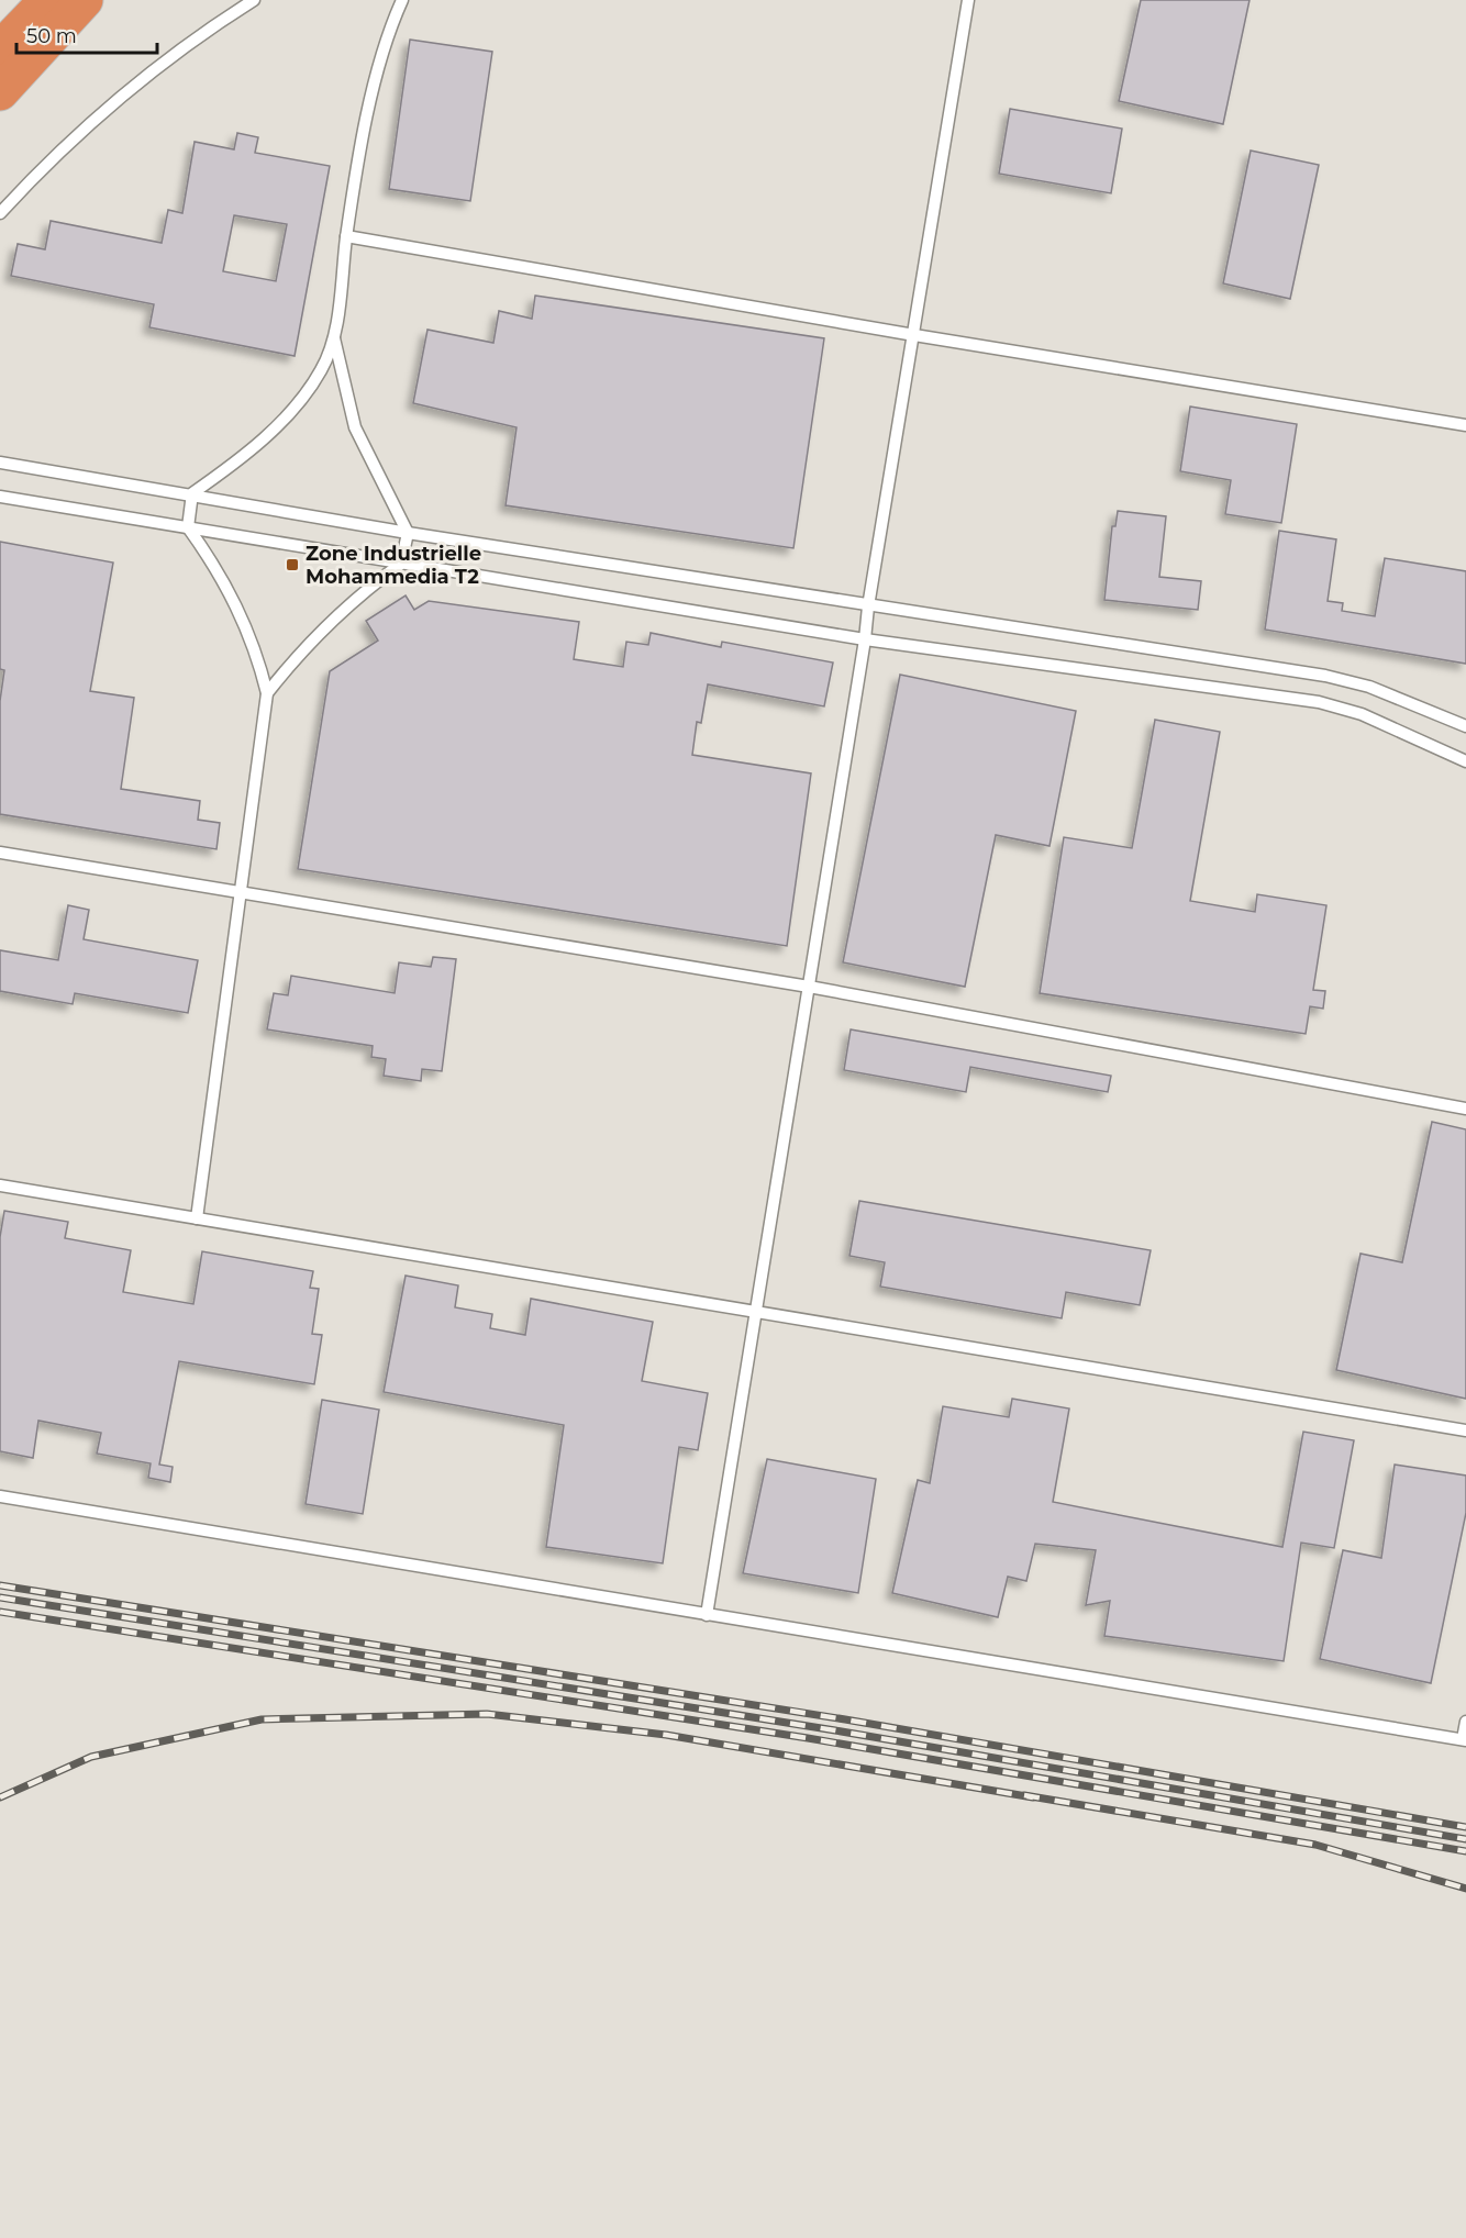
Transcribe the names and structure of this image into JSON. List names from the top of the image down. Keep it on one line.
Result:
{"places":{"transit":["Zone Industrielle Mohammedia T2"]},"scale_bar":"50 m"}
